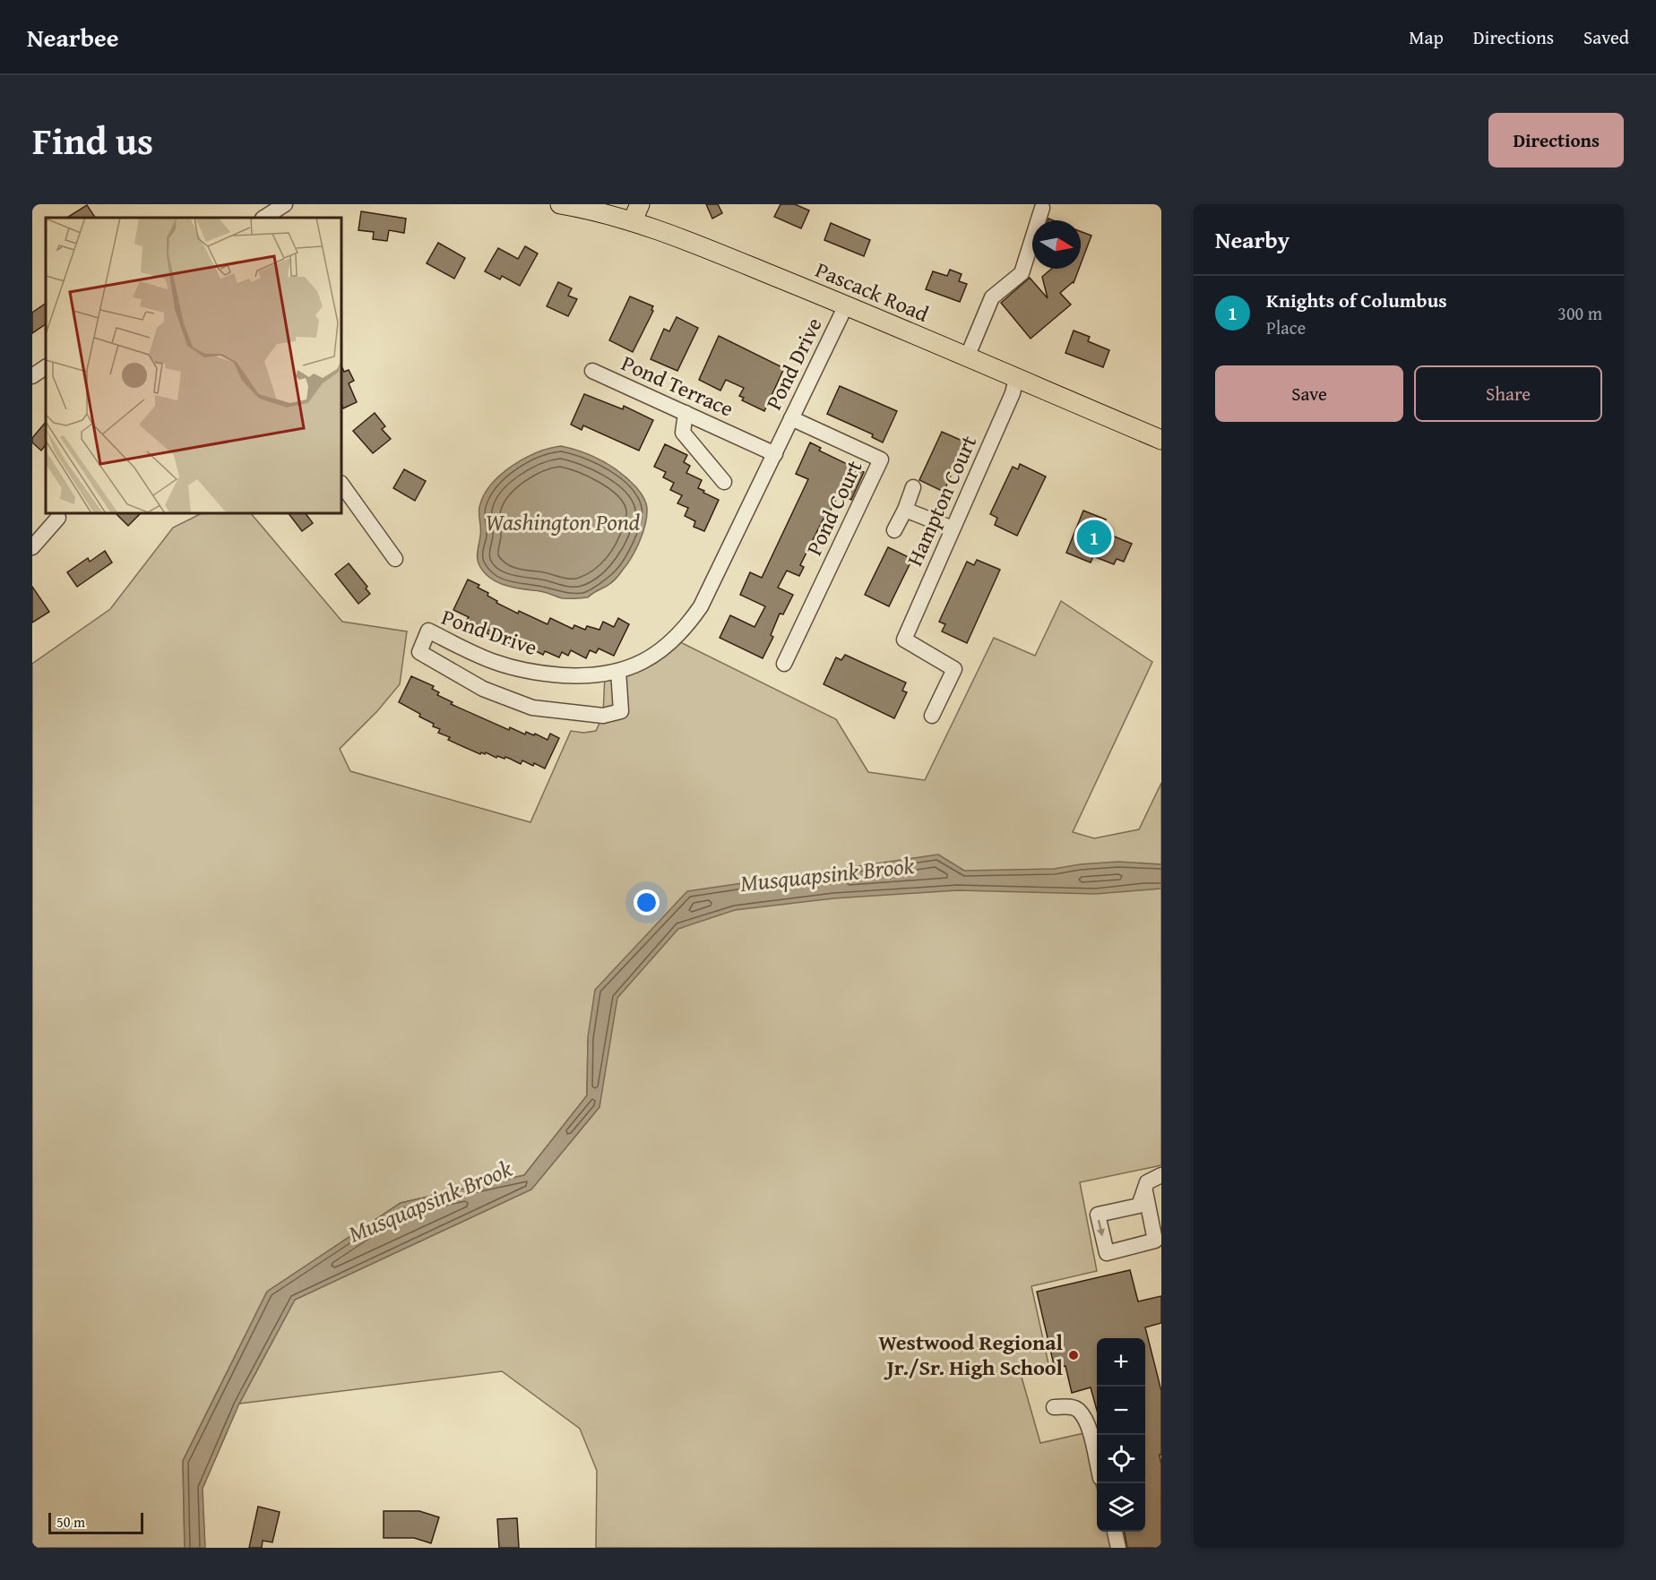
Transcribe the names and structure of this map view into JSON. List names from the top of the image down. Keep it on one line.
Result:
{"streets":{"main road":["Pascack Road"],"street":["Pond Drive","Pond Terrace","Hampton Court","Pond Court"]},"crossings":[["Pascack Road","Pond Drive"],["Pascack Road","Hampton Court"],["Pond Drive","Pond Terrace"],["Pond Drive","Pond Court"]],"water":["Washington Pond","Musquapsink Brook"],"places":["Westwood Regional Jr./Sr. High School"],"scale_bar":"50 m","north":"right","page":{"header":"Nearbee","nav":["Map","Directions","Saved"],"title":"Find us","buttons":["Directions",["Save","Share"]],"heading":"Nearby","list":[{"mark":"1","name":"Knights of Columbus","note":"Place","value":"300 m"}],"pins":"1","map_buttons":["+","−"],"scale":"50 m"}}
